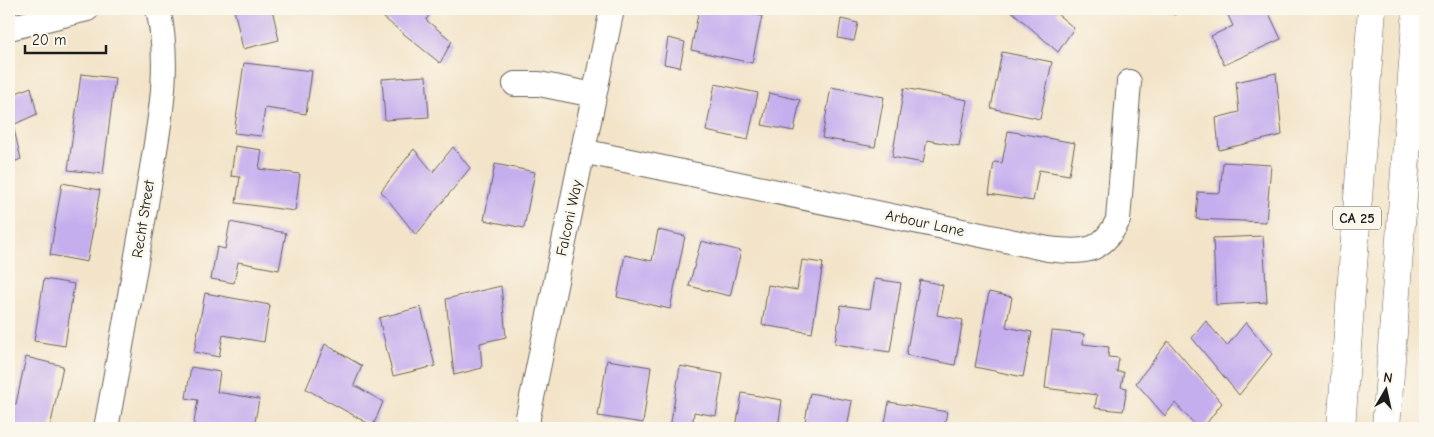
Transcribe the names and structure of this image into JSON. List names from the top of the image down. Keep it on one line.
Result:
{"streets":{"main road":["CA 25"],"street":["Falconi Way","Recht Street","Arbour Lane"]},"crossings":[["Falconi Way","Arbour Lane"]],"scale_bar":"20 m","north":"top"}
